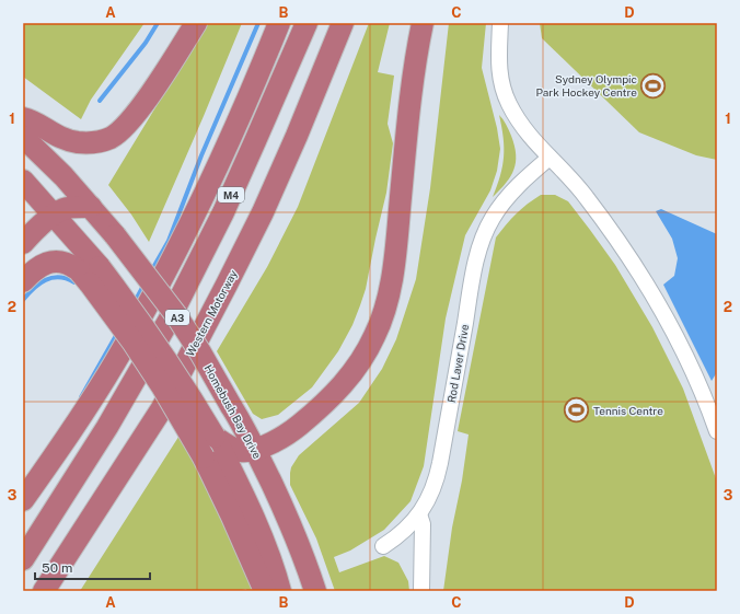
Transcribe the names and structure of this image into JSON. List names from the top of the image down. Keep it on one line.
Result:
{"streets":{"highway":["M4","Western Motorway","A3","Homebush Bay Drive"],"street":["Rod Laver Drive"]},"crossings":[["A3","Homebush Bay Drive"]],"places":{"sports":["Sydney Olympic Park Hockey Centre","Tennis Centre"]},"scale_bar":"50 m","grid":{"columns":["A","B","C","D"],"rows":["1","2","3"]}}
